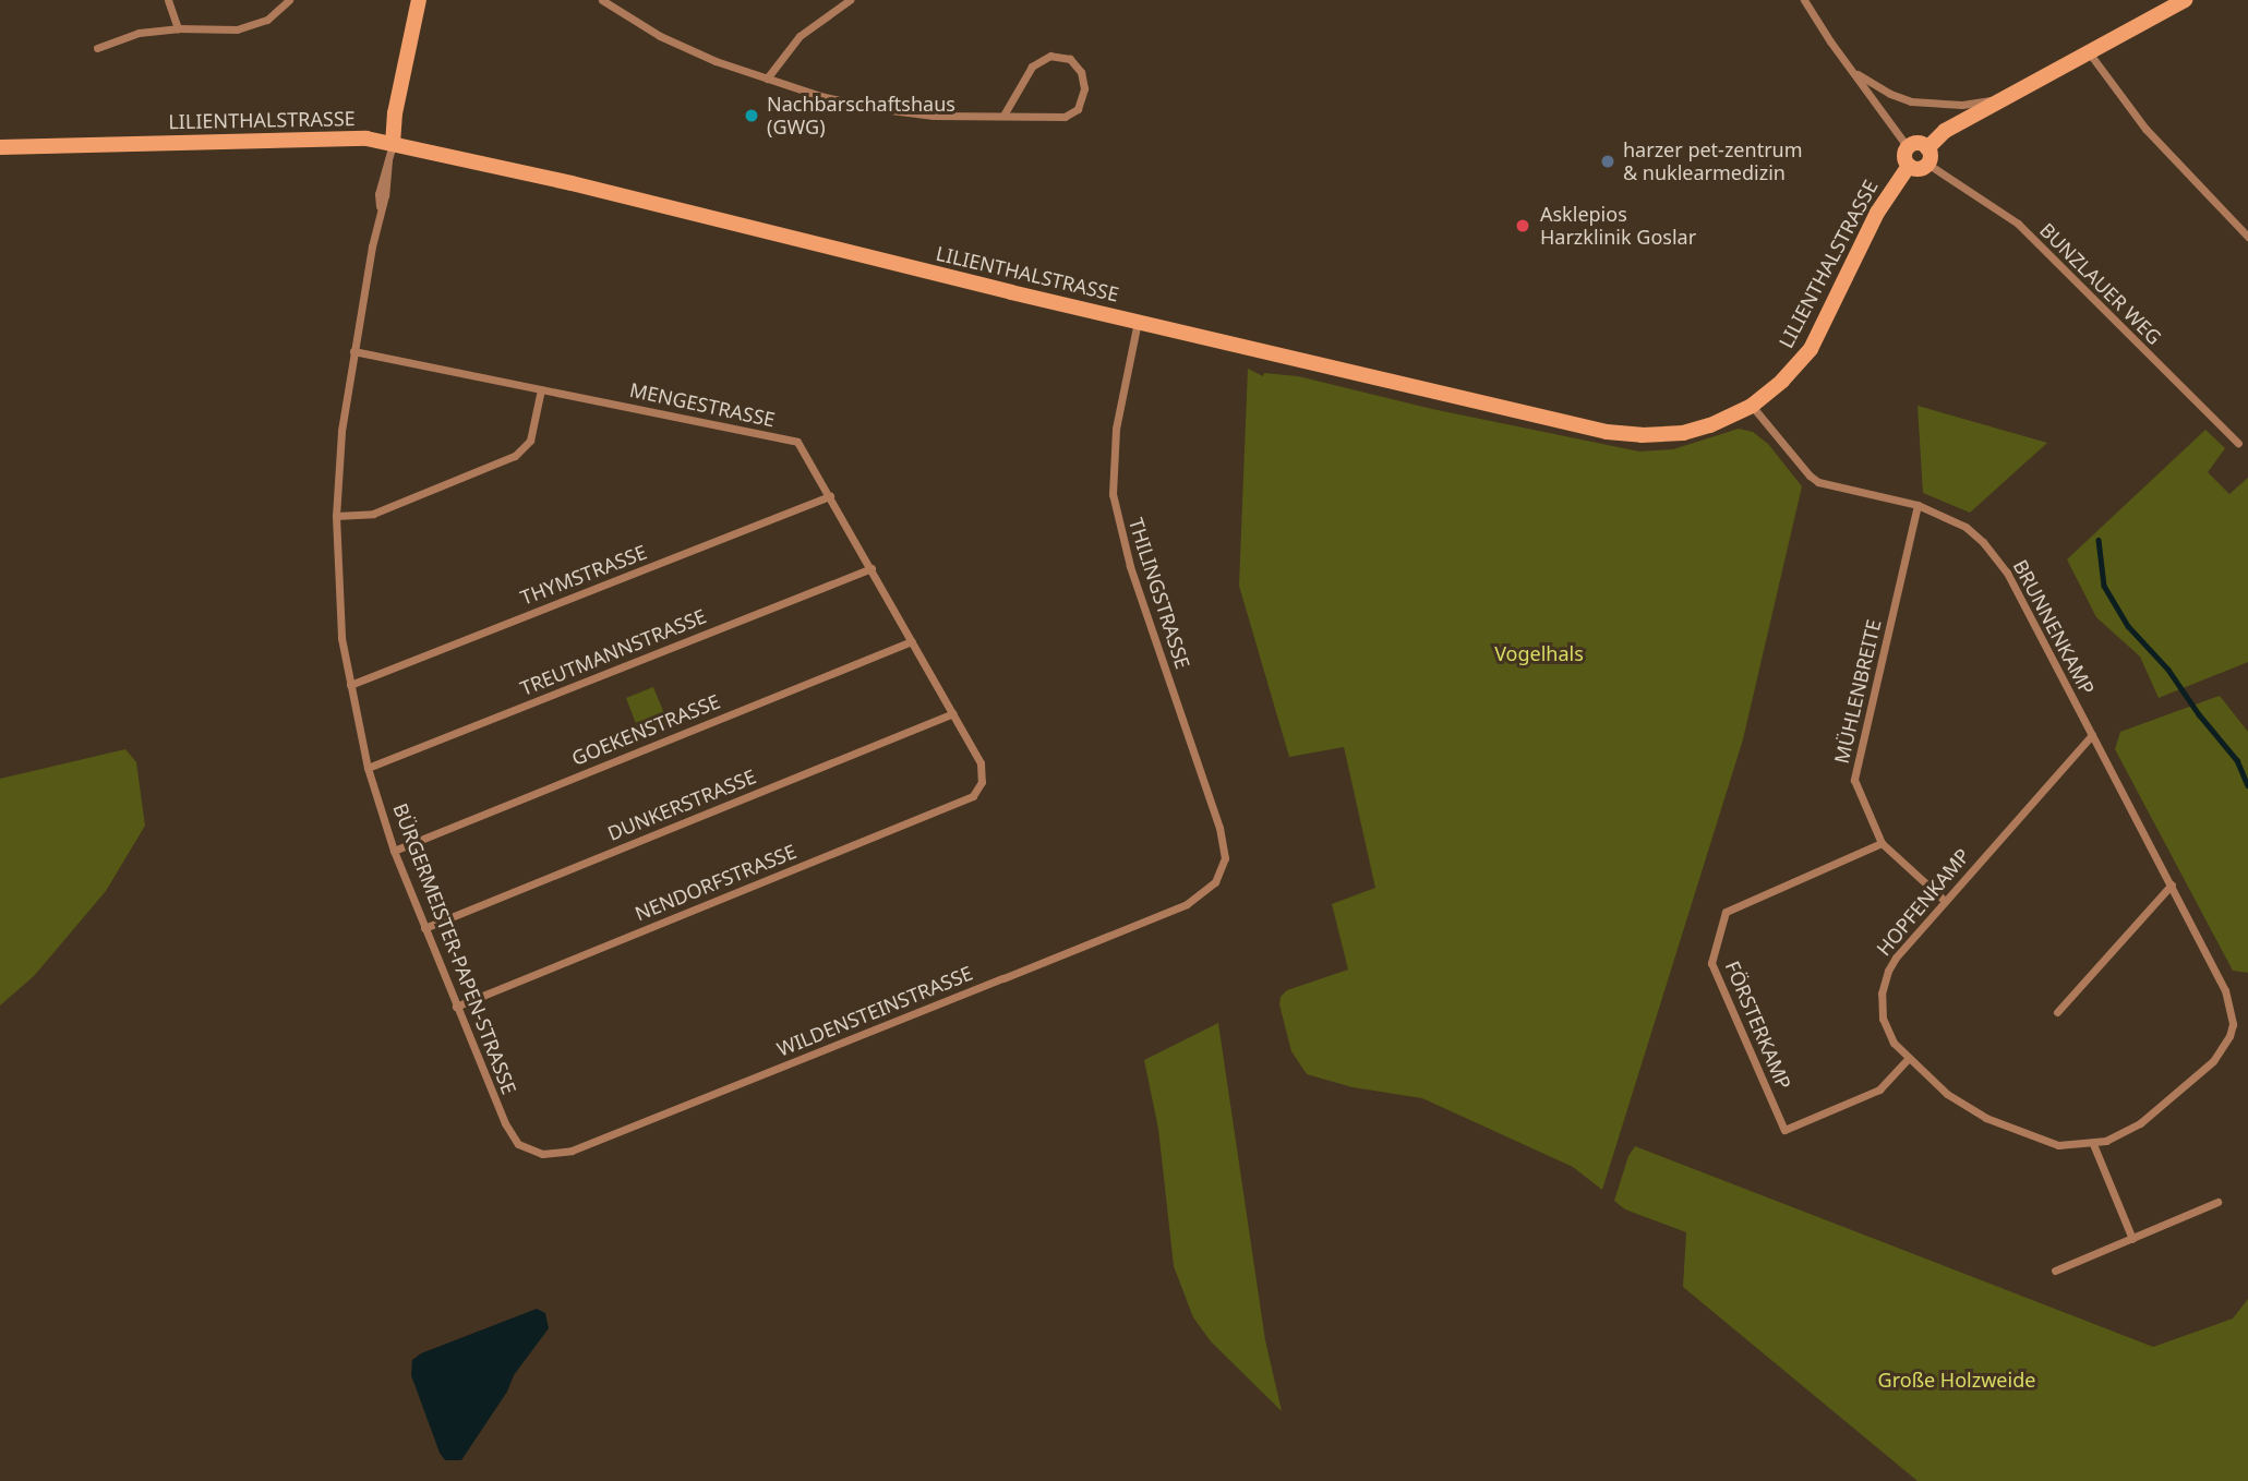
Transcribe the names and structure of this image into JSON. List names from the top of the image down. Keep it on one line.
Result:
{"streets":{"street":["LILIENTHALSTRASSE","BUNZLAUER WEG","MENGESTRASSE","THYMSTRASSE","THILINGSTRASSE","BRUNNENKAMP","TREUTMANNSTRASSE","MÜHLENBREITE","GOEKENSTRASSE","DUNKERSTRASSE","NENDORFSTRASSE","HOPFENKAMP","BÜRGERMEISTER-PAPEN-STRASSE","WILDENSTEINSTRASSE","FÖRSTERKAMP"]},"crossings":[["LILIENTHALSTRASSE","BUNZLAUER WEG"],["LILIENTHALSTRASSE","THILINGSTRASSE"],["LILIENTHALSTRASSE","BRUNNENKAMP"],["LILIENTHALSTRASSE","BÜRGERMEISTER-PAPEN-STRASSE"],["MENGESTRASSE","THYMSTRASSE"],["MENGESTRASSE","TREUTMANNSTRASSE"],["MENGESTRASSE","GOEKENSTRASSE"],["MENGESTRASSE","DUNKERSTRASSE"],["MENGESTRASSE","NENDORFSTRASSE"],["MENGESTRASSE","BÜRGERMEISTER-PAPEN-STRASSE"],["THYMSTRASSE","BÜRGERMEISTER-PAPEN-STRASSE"],["THILINGSTRASSE","WILDENSTEINSTRASSE"],["BRUNNENKAMP","MÜHLENBREITE"],["BRUNNENKAMP","HOPFENKAMP"],["TREUTMANNSTRASSE","BÜRGERMEISTER-PAPEN-STRASSE"],["MÜHLENBREITE","HOPFENKAMP"],["MÜHLENBREITE","FÖRSTERKAMP"],["GOEKENSTRASSE","BÜRGERMEISTER-PAPEN-STRASSE"],["DUNKERSTRASSE","BÜRGERMEISTER-PAPEN-STRASSE"],["NENDORFSTRASSE","BÜRGERMEISTER-PAPEN-STRASSE"],["HOPFENKAMP","FÖRSTERKAMP"],["BÜRGERMEISTER-PAPEN-STRASSE","WILDENSTEINSTRASSE"]],"parks":["Vogelhals","Große Holzweide"],"places":["Nachbarschaftshaus (GWG)","harzer pet-zentrum & nuklearmedizin","Asklepios Harzklinik Goslar"]}
